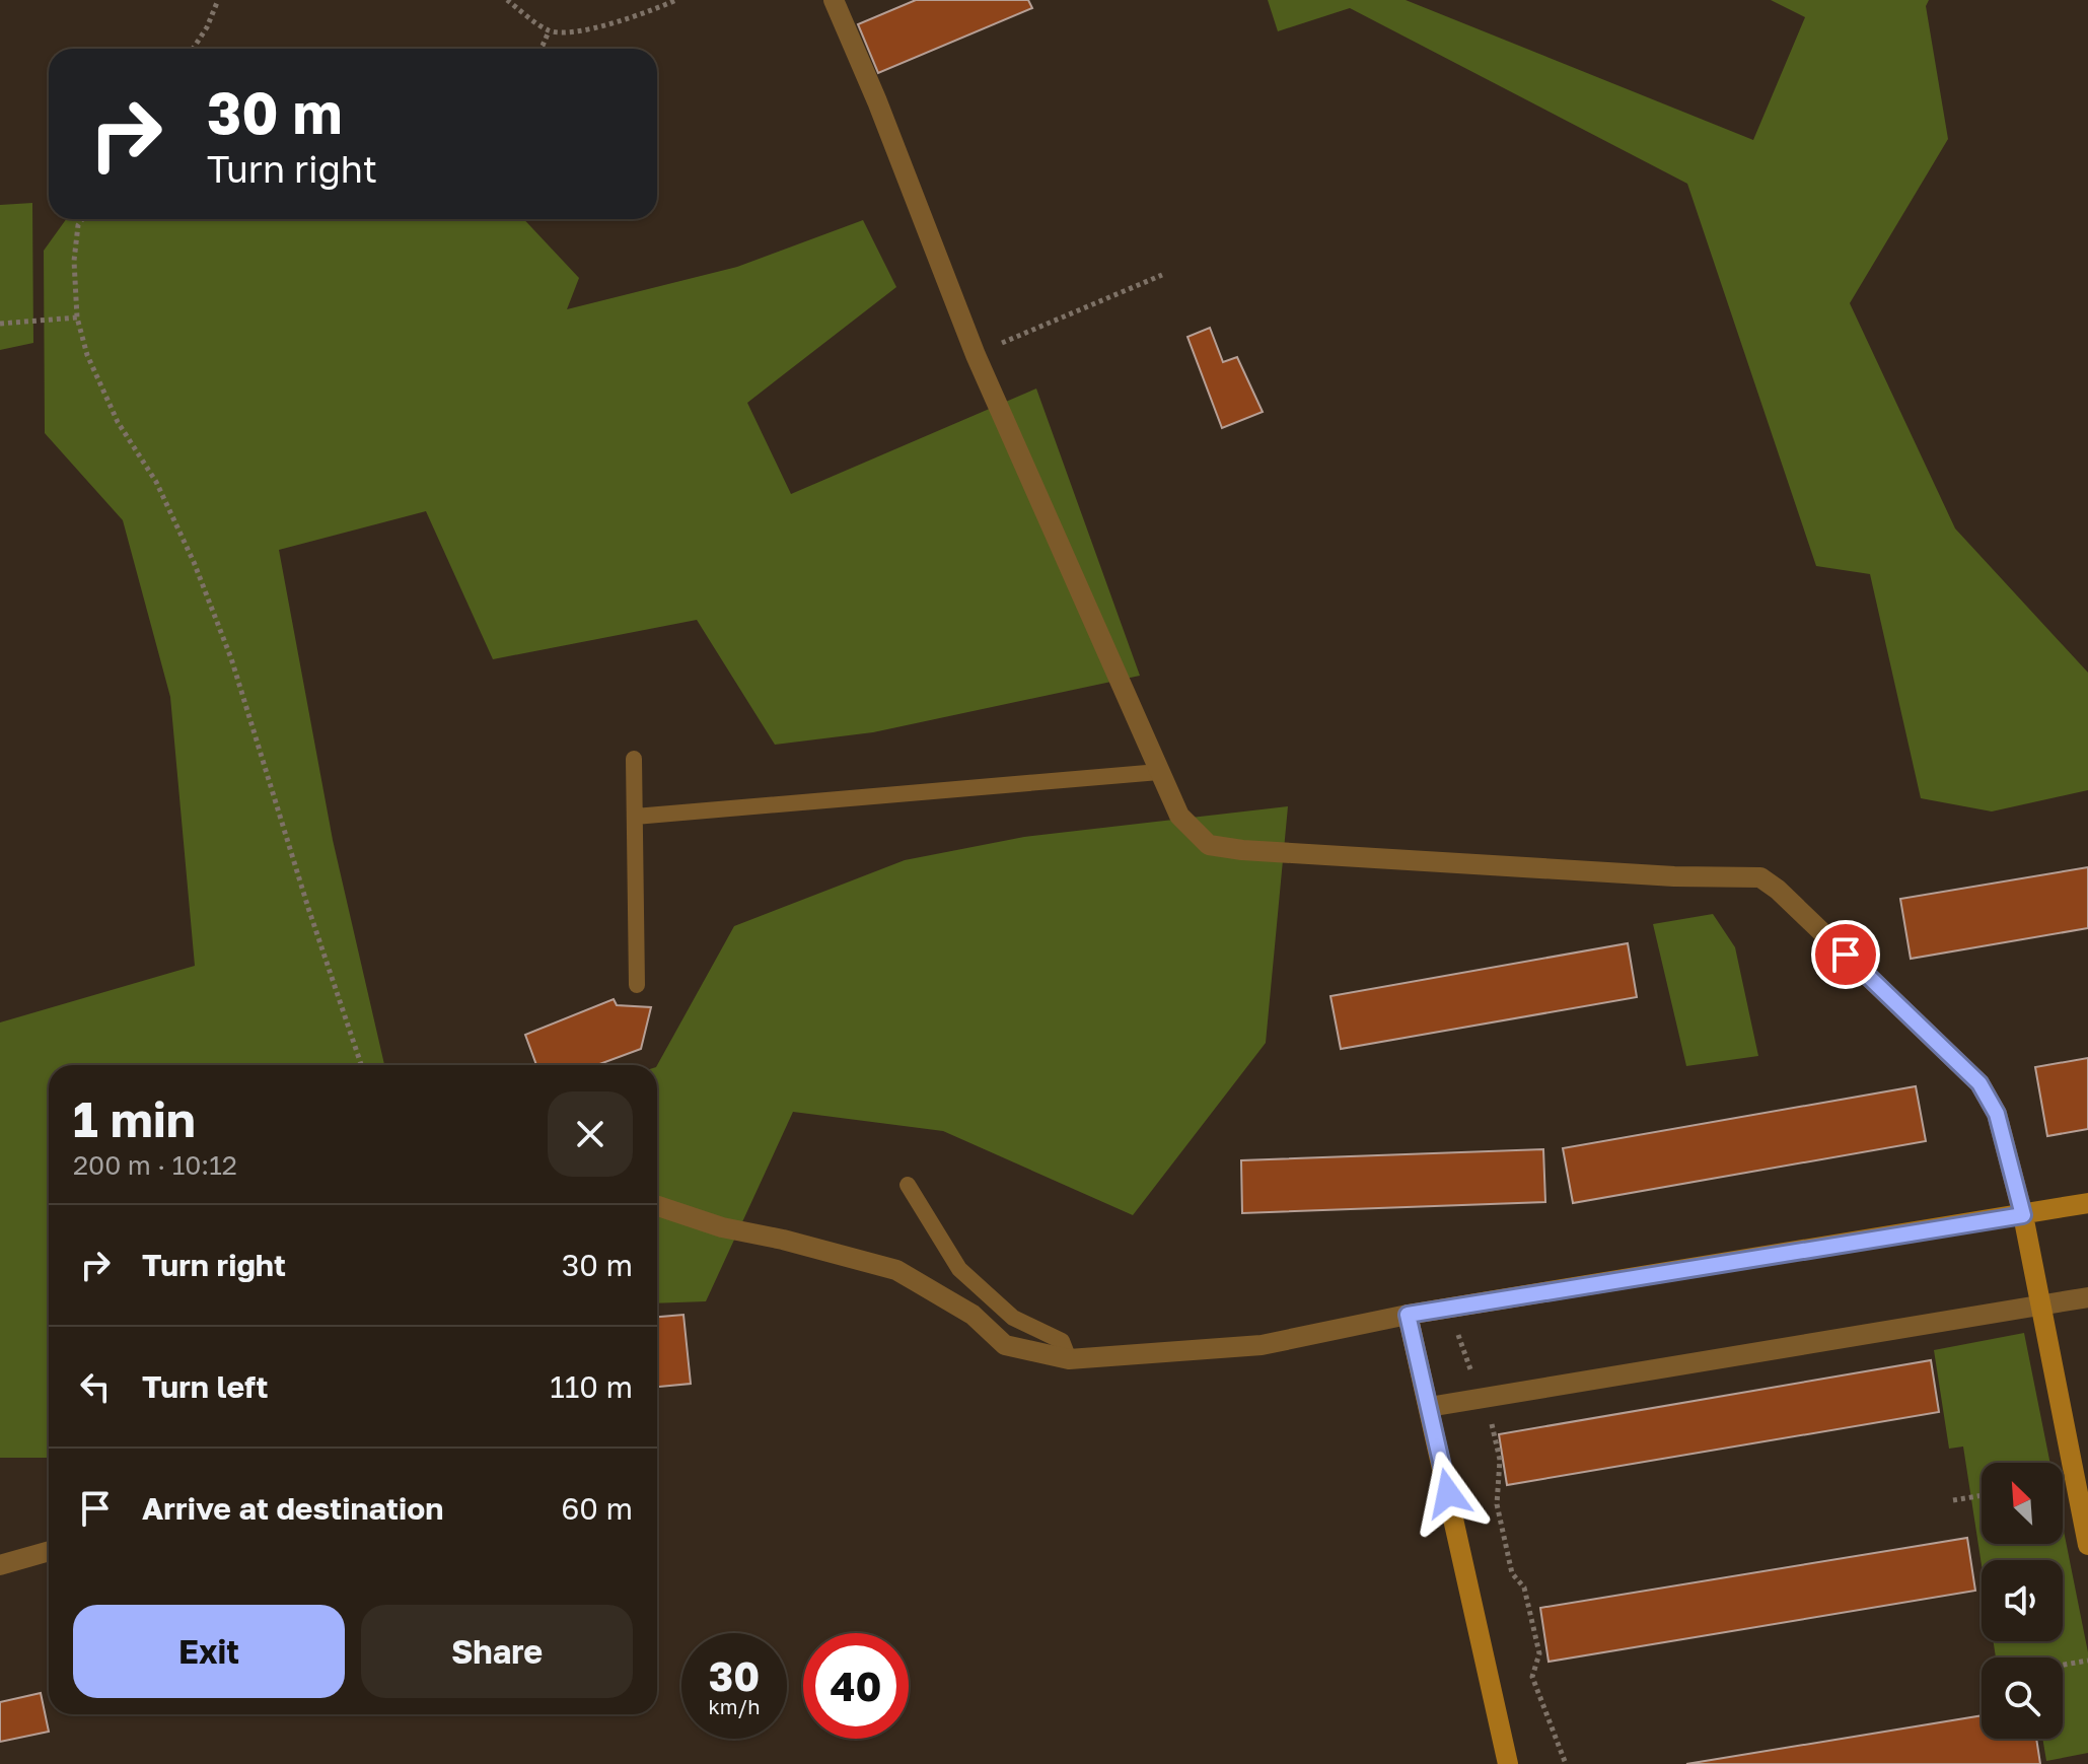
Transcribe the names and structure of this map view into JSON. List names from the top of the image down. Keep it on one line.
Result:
{"north":"top left","page":{"turn":["30 m","Turn right"],"heading":["1 min","200 m · 10:12"],"list":[{"name":"Turn right","value":"30 m"},{"name":"Turn left","value":"110 m"},{"name":"Arrive at destination","value":"60 m"}],"buttons":["Exit","Share"],"speed":"30 km/h","limit":"40"}}
